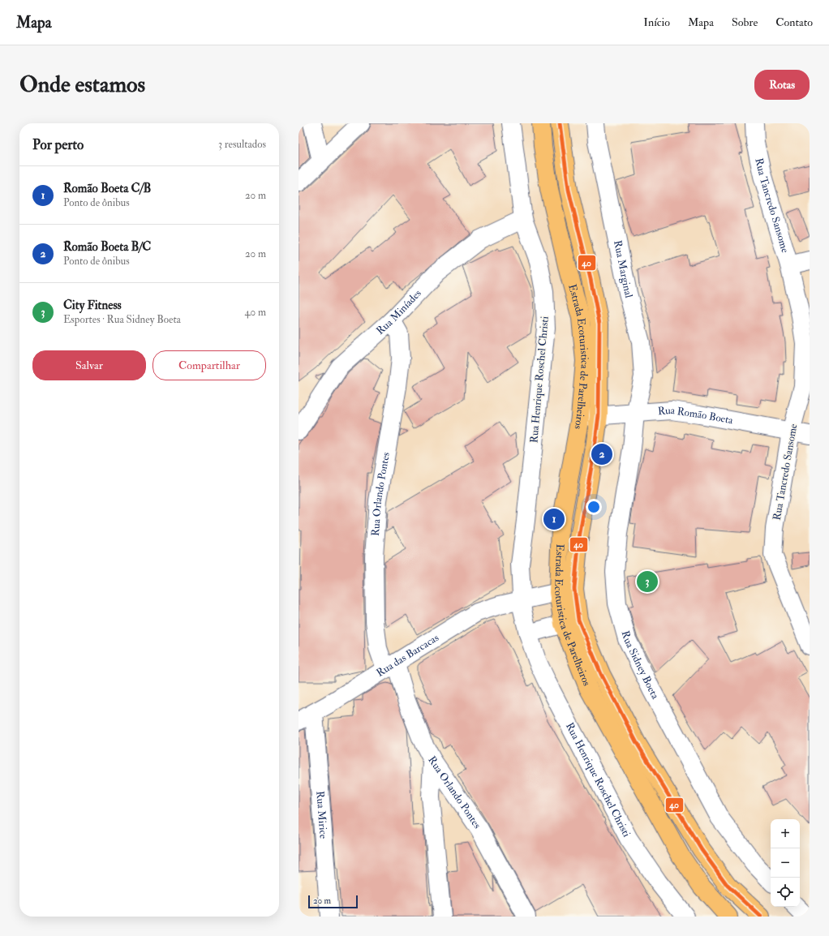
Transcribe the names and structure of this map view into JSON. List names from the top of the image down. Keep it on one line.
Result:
{"streets":{"main road":["Estrada Ecoturistica de Parelheiros"],"street":["Rua Tancredo Sansome","Rua Marginal","Rua Miníades","Rua Henrique Roschel Christi","Rua Romão Boeta","Rua Orlando Pontes","Rua das Barcacas","Rua Sidney Boeta","Rua Mirice"]},"crossings":[["Rua Tancredo Sansome","Rua Romão Boeta"],["Rua Marginal","Rua Romão Boeta"],["Rua Marginal","Rua Sidney Boeta"],["Rua Miníades","Rua Henrique Roschel Christi"],["Rua Miníades","Rua Orlando Pontes"],["Estrada Ecoturistica de Parelheiros","Rua Romão Boeta"],["Rua Henrique Roschel Christi","Rua das Barcacas"],["Rua Romão Boeta","Rua Sidney Boeta"],["Rua Orlando Pontes","Rua das Barcacas"],["Rua das Barcacas","Rua Mirice"]],"lines":["transit line 40"],"scale_bar":"20 m","page":{"header":"Mapa","nav":["Início","Mapa","Sobre","Contato"],"buttons":["Rotas",["Salvar","Compartilhar"]],"title":"Onde estamos","heading":["Por perto","3 resultados"],"list":[{"mark":"1","name":"Romão Boeta C/B","note":"Ponto de ônibus","value":"20 m"},{"mark":"2","name":"Romão Boeta B/C","note":"Ponto de ônibus","value":"20 m"},{"mark":"3","name":"City Fitness","note":"Esportes · Rua Sidney Boeta","value":"40 m"}],"pins":["2","1","3"],"map_buttons":["+","−"],"scale":"20 m"}}
